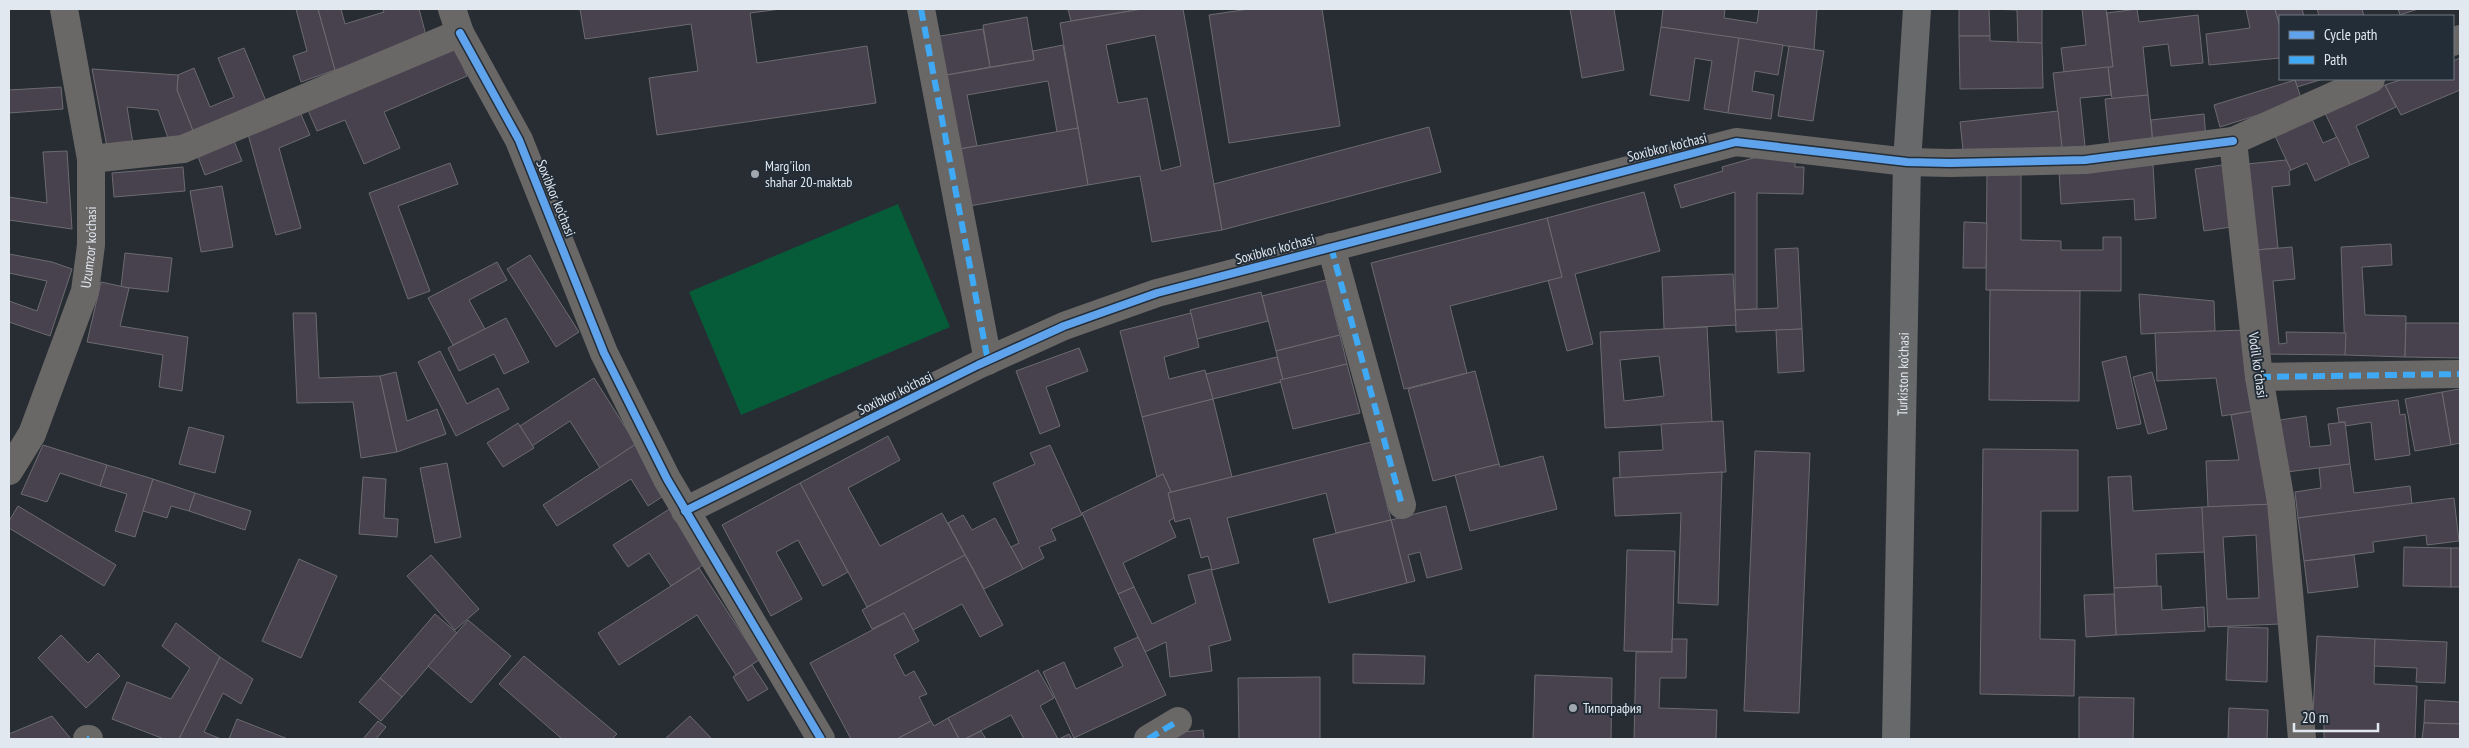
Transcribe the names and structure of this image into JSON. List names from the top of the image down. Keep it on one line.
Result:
{"streets":{"main road":["Turkiston ko’chasi"],"street":["Soxibkor ko'chasi","Uzumzor ko'chasi","Vodil koʻchasi"]},"crossings":[["Soxibkor ko'chasi","Uzumzor ko'chasi"],["Soxibkor ko'chasi","Vodil koʻchasi"],["Soxibkor ko'chasi","Turkiston ko’chasi"]],"places":["Marg'ilon shahar 20-maktab","Типография"],"legend":["Cycle path","Path"],"scale_bar":"20 m"}
